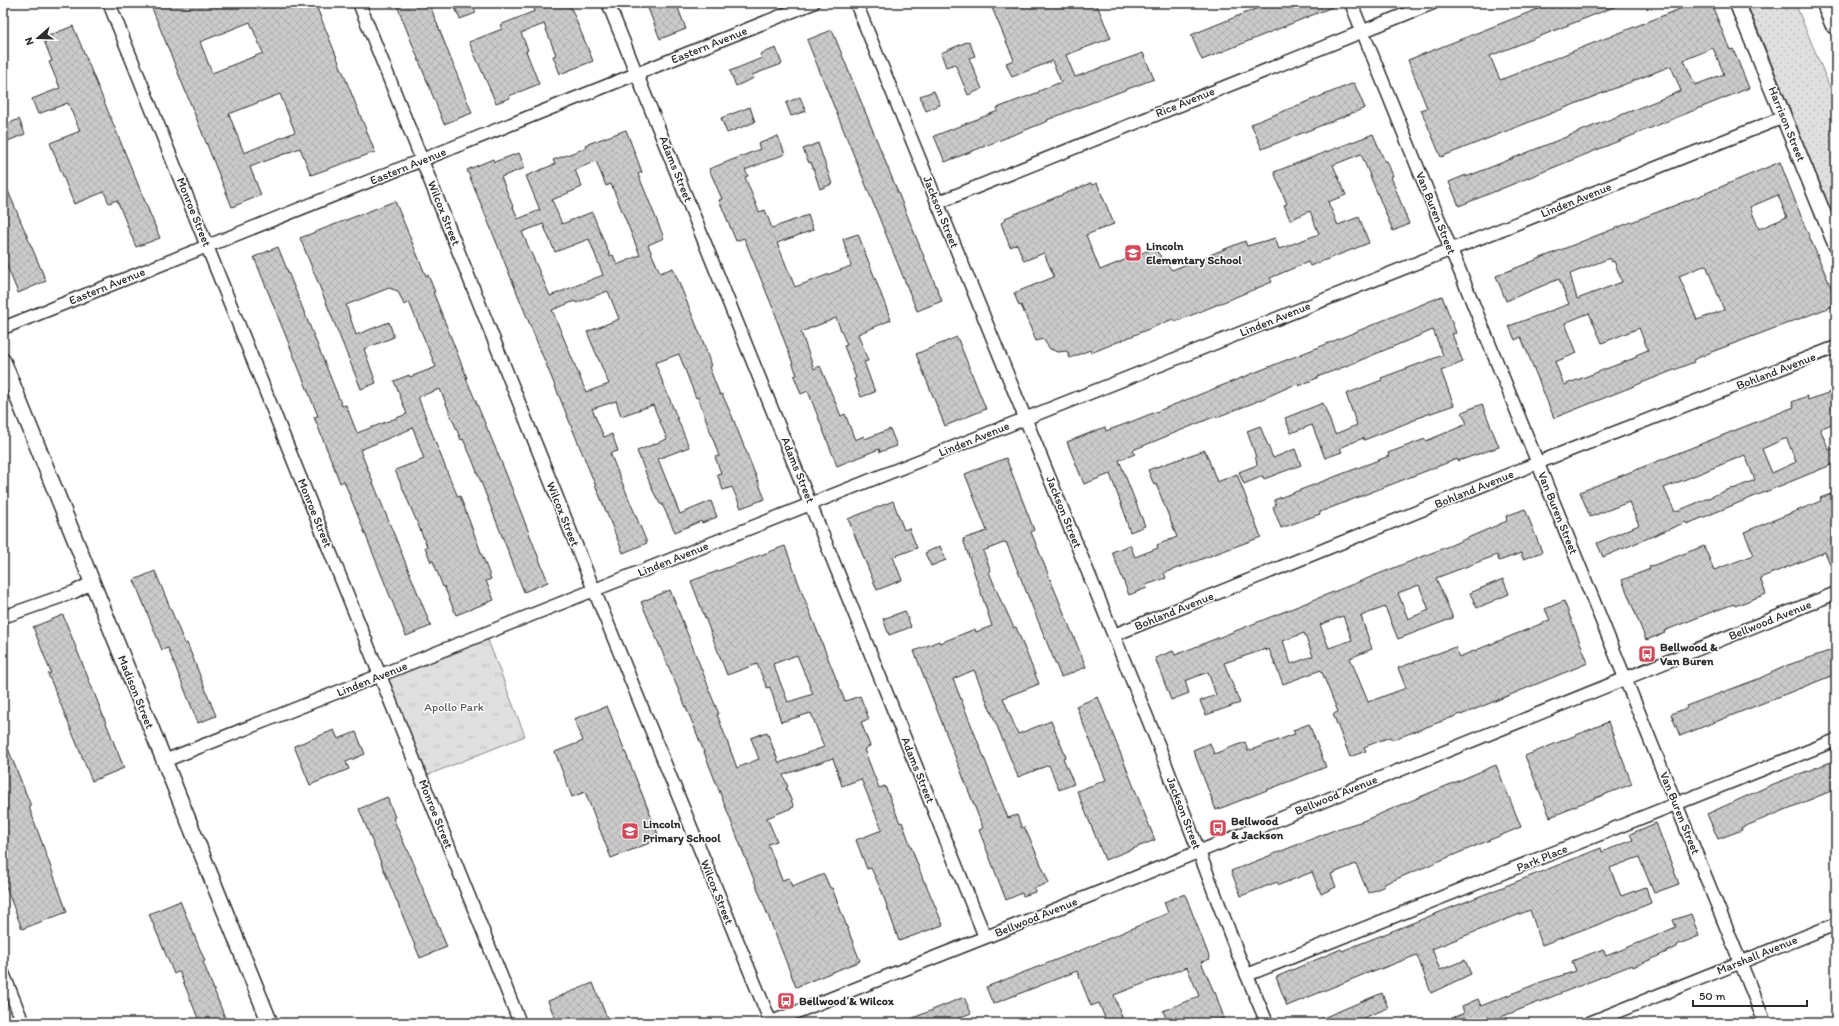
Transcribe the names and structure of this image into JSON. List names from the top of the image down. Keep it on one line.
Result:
{"streets":{"street":["Eastern Avenue","Rice Avenue","Harrison Street","Adams Street","Linden Avenue","Monroe Street","Jackson Street","Wilcox Street","Van Buren Street","Bohland Avenue","Bellwood Avenue","Madison Street","Park Place","Marshall Avenue"]},"crossings":[["Eastern Avenue","Adams Street"],["Eastern Avenue","Monroe Street"],["Eastern Avenue","Wilcox Street"],["Rice Avenue","Jackson Street"],["Rice Avenue","Van Buren Street"],["Harrison Street","Linden Avenue"],["Adams Street","Linden Avenue"],["Adams Street","Bellwood Avenue"],["Linden Avenue","Monroe Street"],["Linden Avenue","Jackson Street"],["Linden Avenue","Wilcox Street"],["Linden Avenue","Van Buren Street"],["Linden Avenue","Madison Street"],["Jackson Street","Bohland Avenue"],["Jackson Street","Bellwood Avenue"],["Jackson Street","Park Place"],["Wilcox Street","Bellwood Avenue"],["Van Buren Street","Bohland Avenue"],["Van Buren Street","Bellwood Avenue"],["Van Buren Street","Park Place"],["Van Buren Street","Marshall Avenue"]],"parks":["Apollo Park"],"places":{"school or university":["Lincoln Elementary School","Lincoln Primary School"],"bus stop":["Bellwood & Van Buren","Bellwood & Jackson","Bellwood & Wilcox"]},"scale_bar":"50 m","north":"left"}
